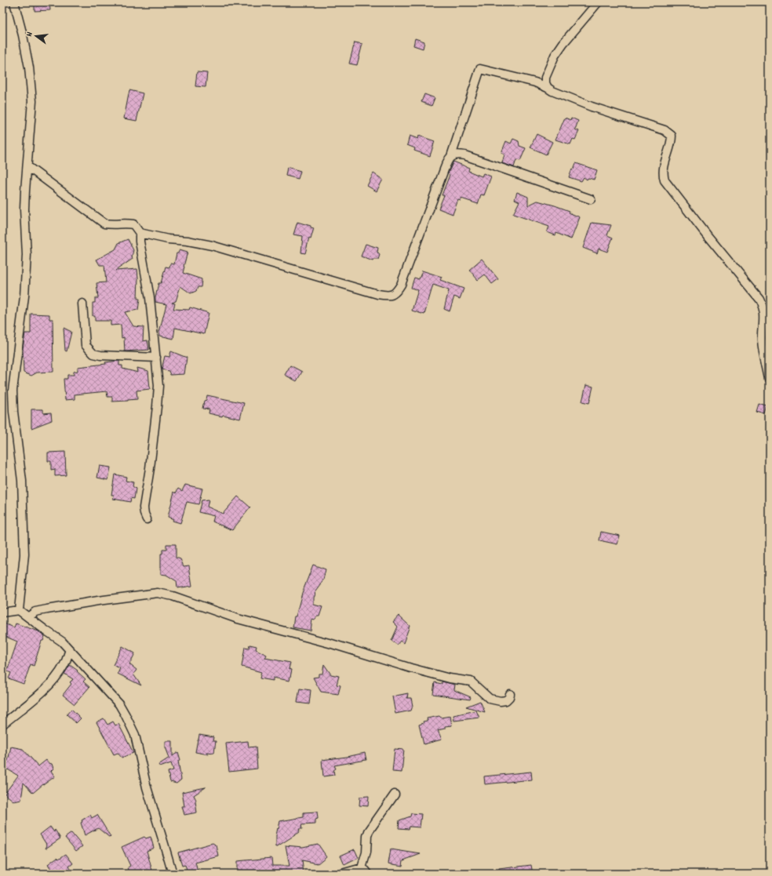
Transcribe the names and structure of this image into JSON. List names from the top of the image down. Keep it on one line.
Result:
{"north":"left"}
